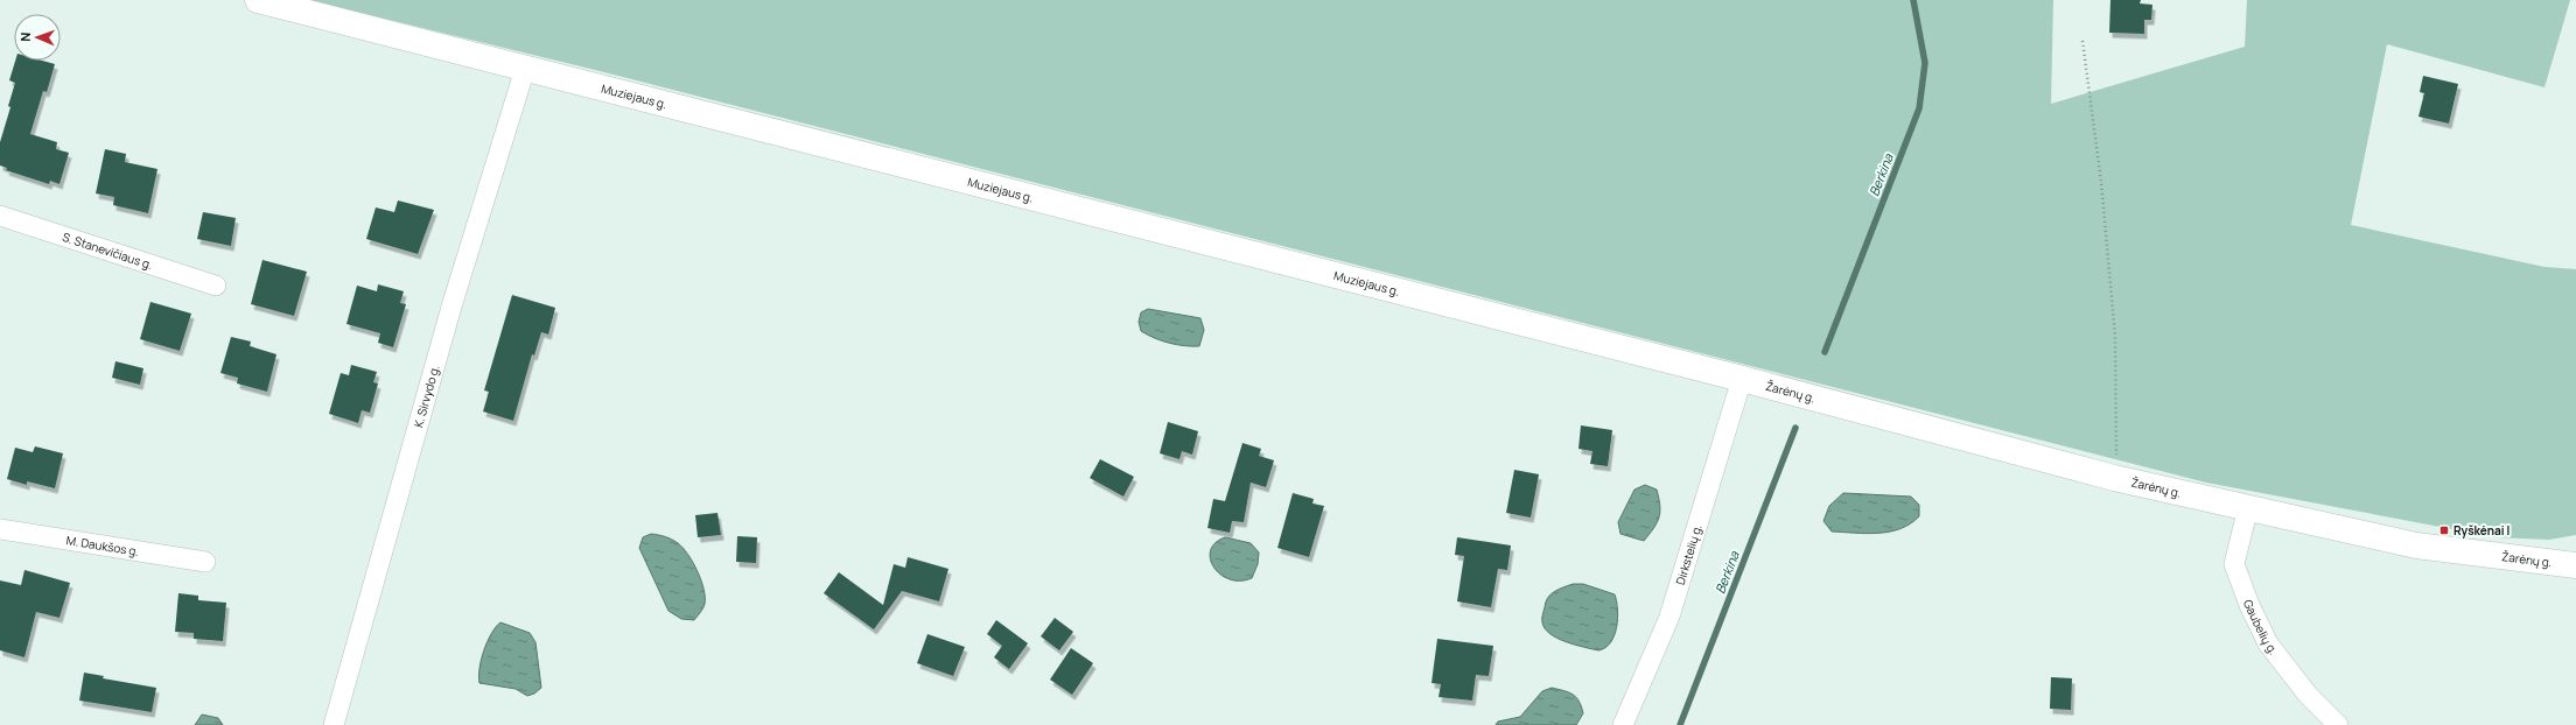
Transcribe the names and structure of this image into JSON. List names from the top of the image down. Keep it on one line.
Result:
{"streets":{"main road":["Muziejaus g.","Žarėnų g."],"street":["S. Stanevičiaus g.","K. Sirvydo g.","M. Daukšos g.","Dirkstelių g.","Gaubelių g."]},"crossings":[["Muziejaus g.","Žarėnų g."],["Muziejaus g.","K. Sirvydo g."],["Muziejaus g.","Dirkstelių g."],["Žarėnų g.","Dirkstelių g."],["Žarėnų g.","Gaubelių g."]],"water":["Berkina"],"places":{"transit":["Ryškėnai I"]},"north":"left"}
